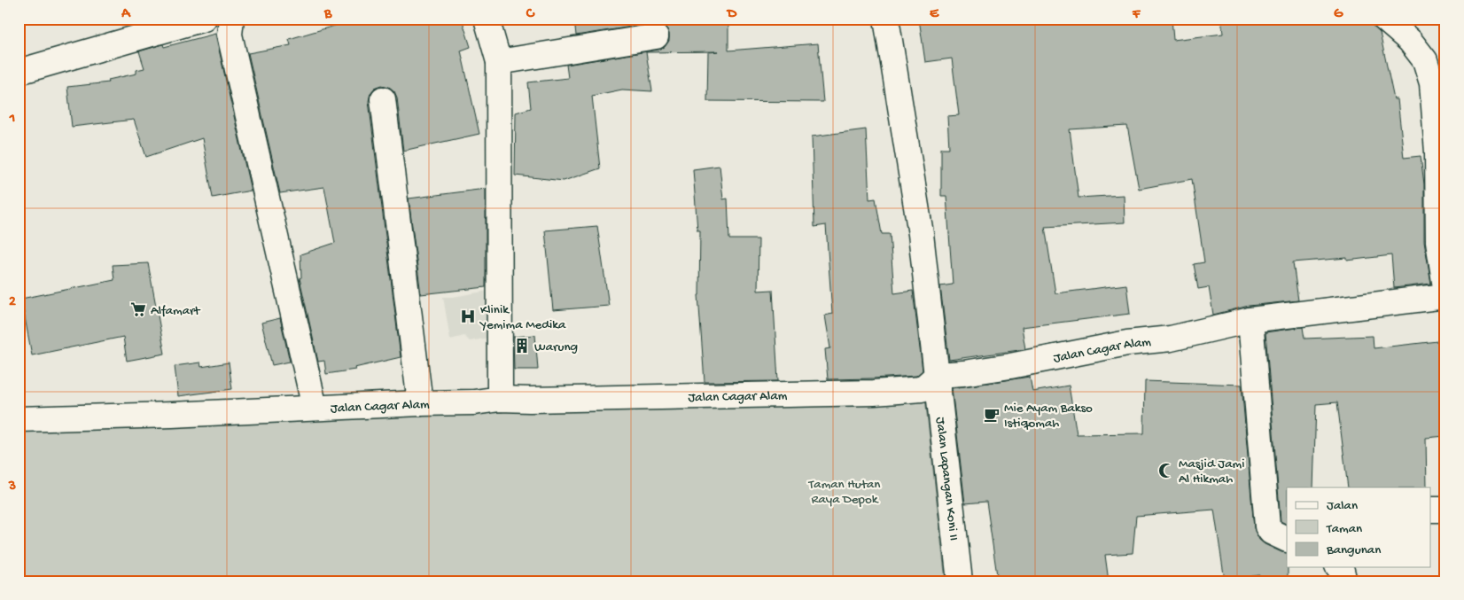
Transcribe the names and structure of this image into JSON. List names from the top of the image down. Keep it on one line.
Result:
{"streets":{"street":["Jalan Cagar Alam","Jalan Lapangan Koni II"]},"crossings":[["Jalan Cagar Alam","Jalan Lapangan Koni II"]],"parks":["Taman Hutan Raya Depok"],"places":{"supermarket":["Alfamart"],"hospital":["Klinik Yemima Medika"],"building":["Warung"],"cafe":["Mie Ayam Bakso Istiqomah"],"mosque":["Masjid Jami Al Hikmah"]},"legend":["Jalan","Taman","Bangunan"],"grid":{"columns":["A","B","C","D","E","F","G"],"rows":["1","2","3"]}}
